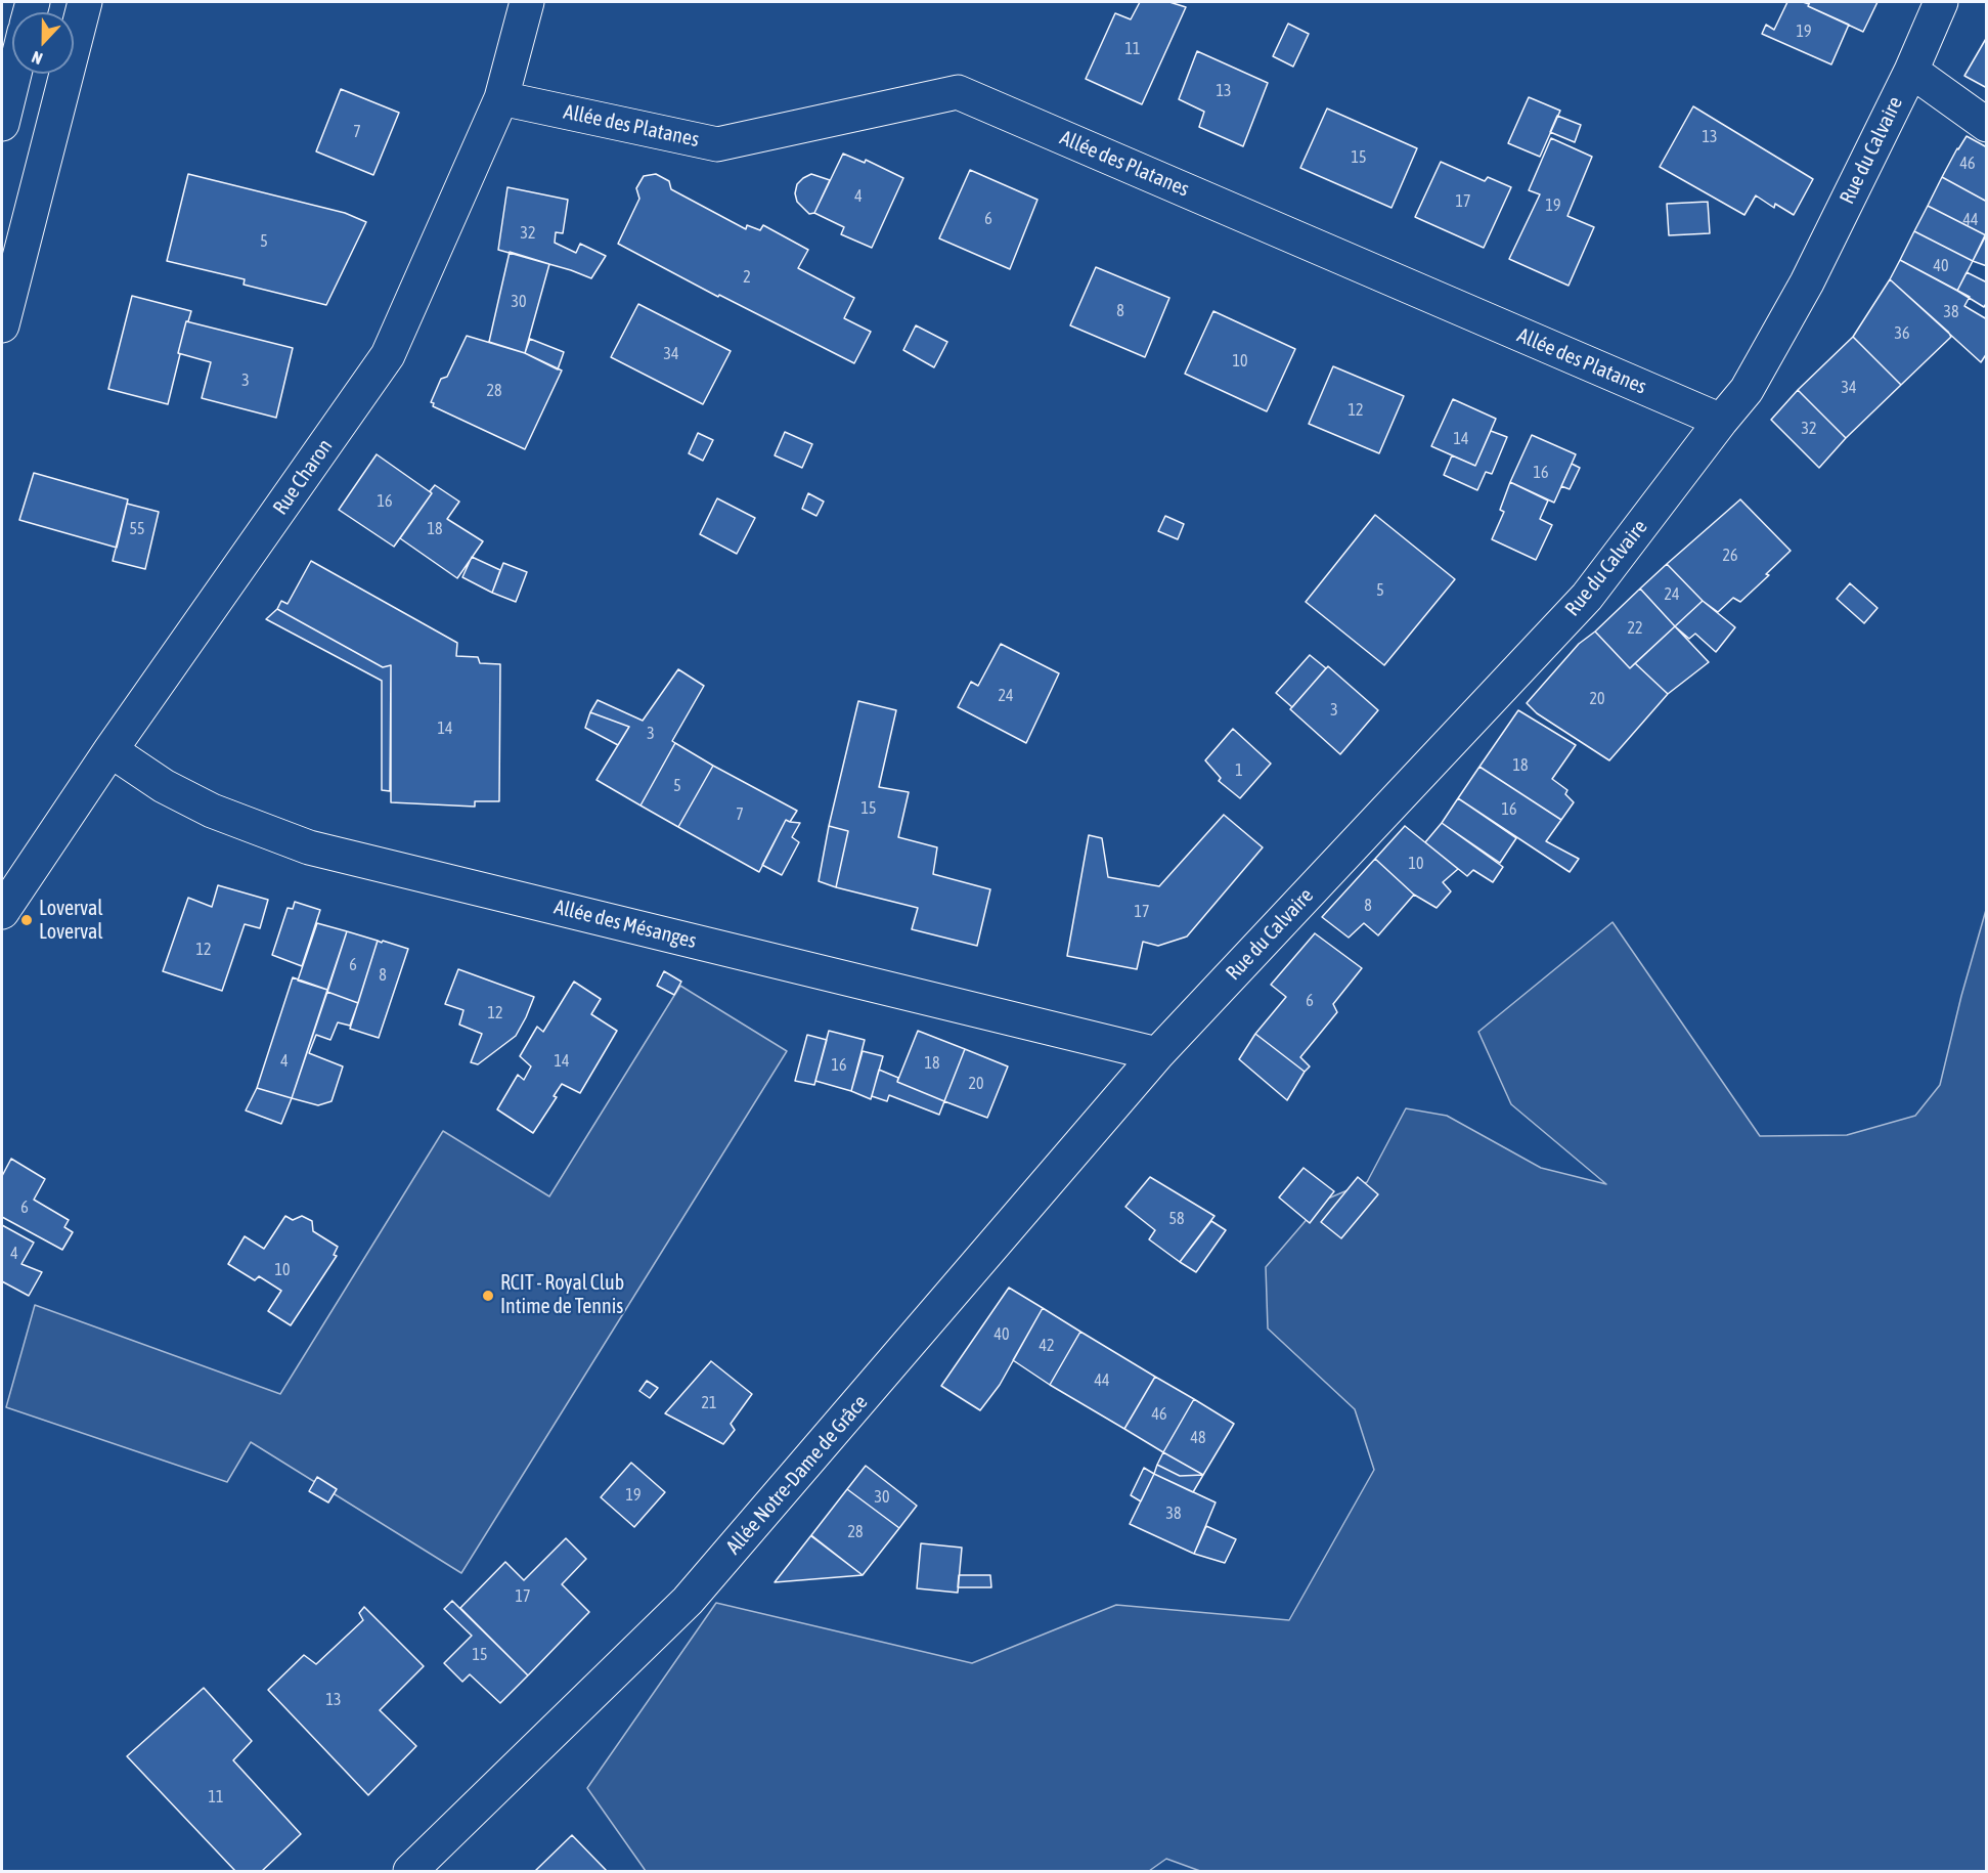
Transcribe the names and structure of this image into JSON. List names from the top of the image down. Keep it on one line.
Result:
{"streets":{"street":["Allée des Platanes","Rue du Calvaire","Rue Charon","Allée des Mésanges","Allée Notre-Dame de Grâce"]},"crossings":[["Allée des Platanes","Rue du Calvaire"],["Allée des Platanes","Rue Charon"],["Rue du Calvaire","Allée des Mésanges"],["Rue du Calvaire","Allée Notre-Dame de Grâce"],["Rue Charon","Allée des Mésanges"],["Allée des Mésanges","Allée Notre-Dame de Grâce"]],"places":["Loverval Loverval","RCIT - Royal Club Intime de Tennis"],"house_numbers":["19","11","13","7","13","15","46","4","17","19","6","44","32","5","40","2","30","8","38","36","34","10","3","34","28","12","32","14","16","16","55","18","26","5","24","22","24","20","3","14","3","18","1","5","15","16","7","10","8","17","12","6","8","6","12","4","14","18","16","20","6","58","4","10","40","42","44","21","46","48","19","30","38","28","17","15","13","11"],"north":"bottom"}
